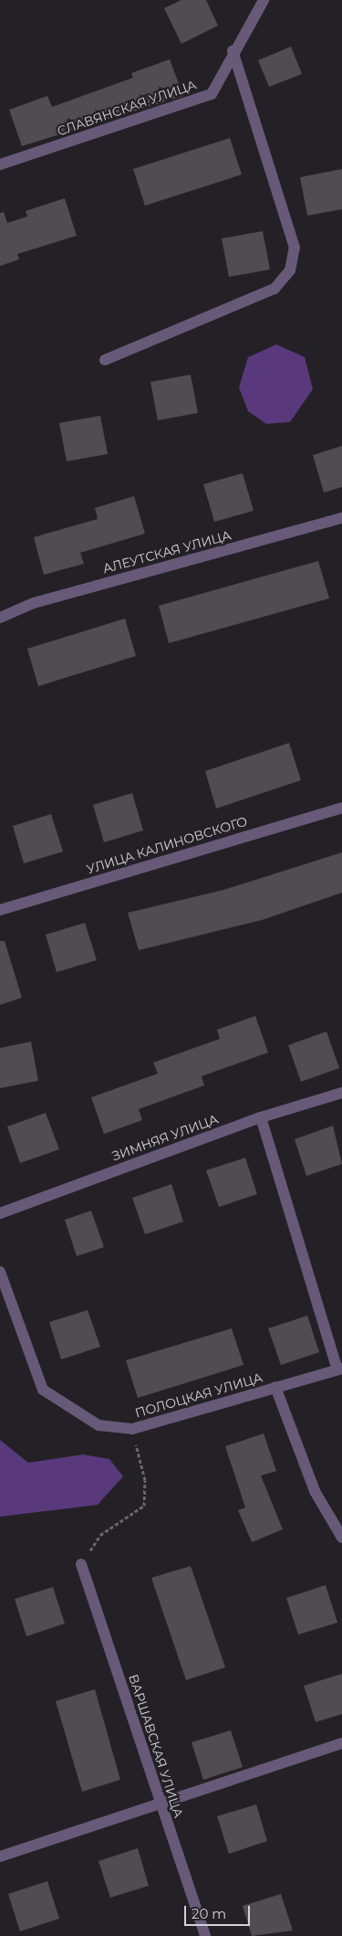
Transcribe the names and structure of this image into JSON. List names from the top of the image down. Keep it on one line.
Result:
{"streets":{"street":["СЛАВЯНСКАЯ УЛИЦА","АЛЕУТСКАЯ УЛИЦА","УЛИЦА КАЛИНОВСКОГО","ЗИМНЯЯ УЛИЦА","ПОЛОЦКАЯ УЛИЦА","ВАРШАВСКАЯ УЛИЦА"]},"scale_bar":"20 m"}
